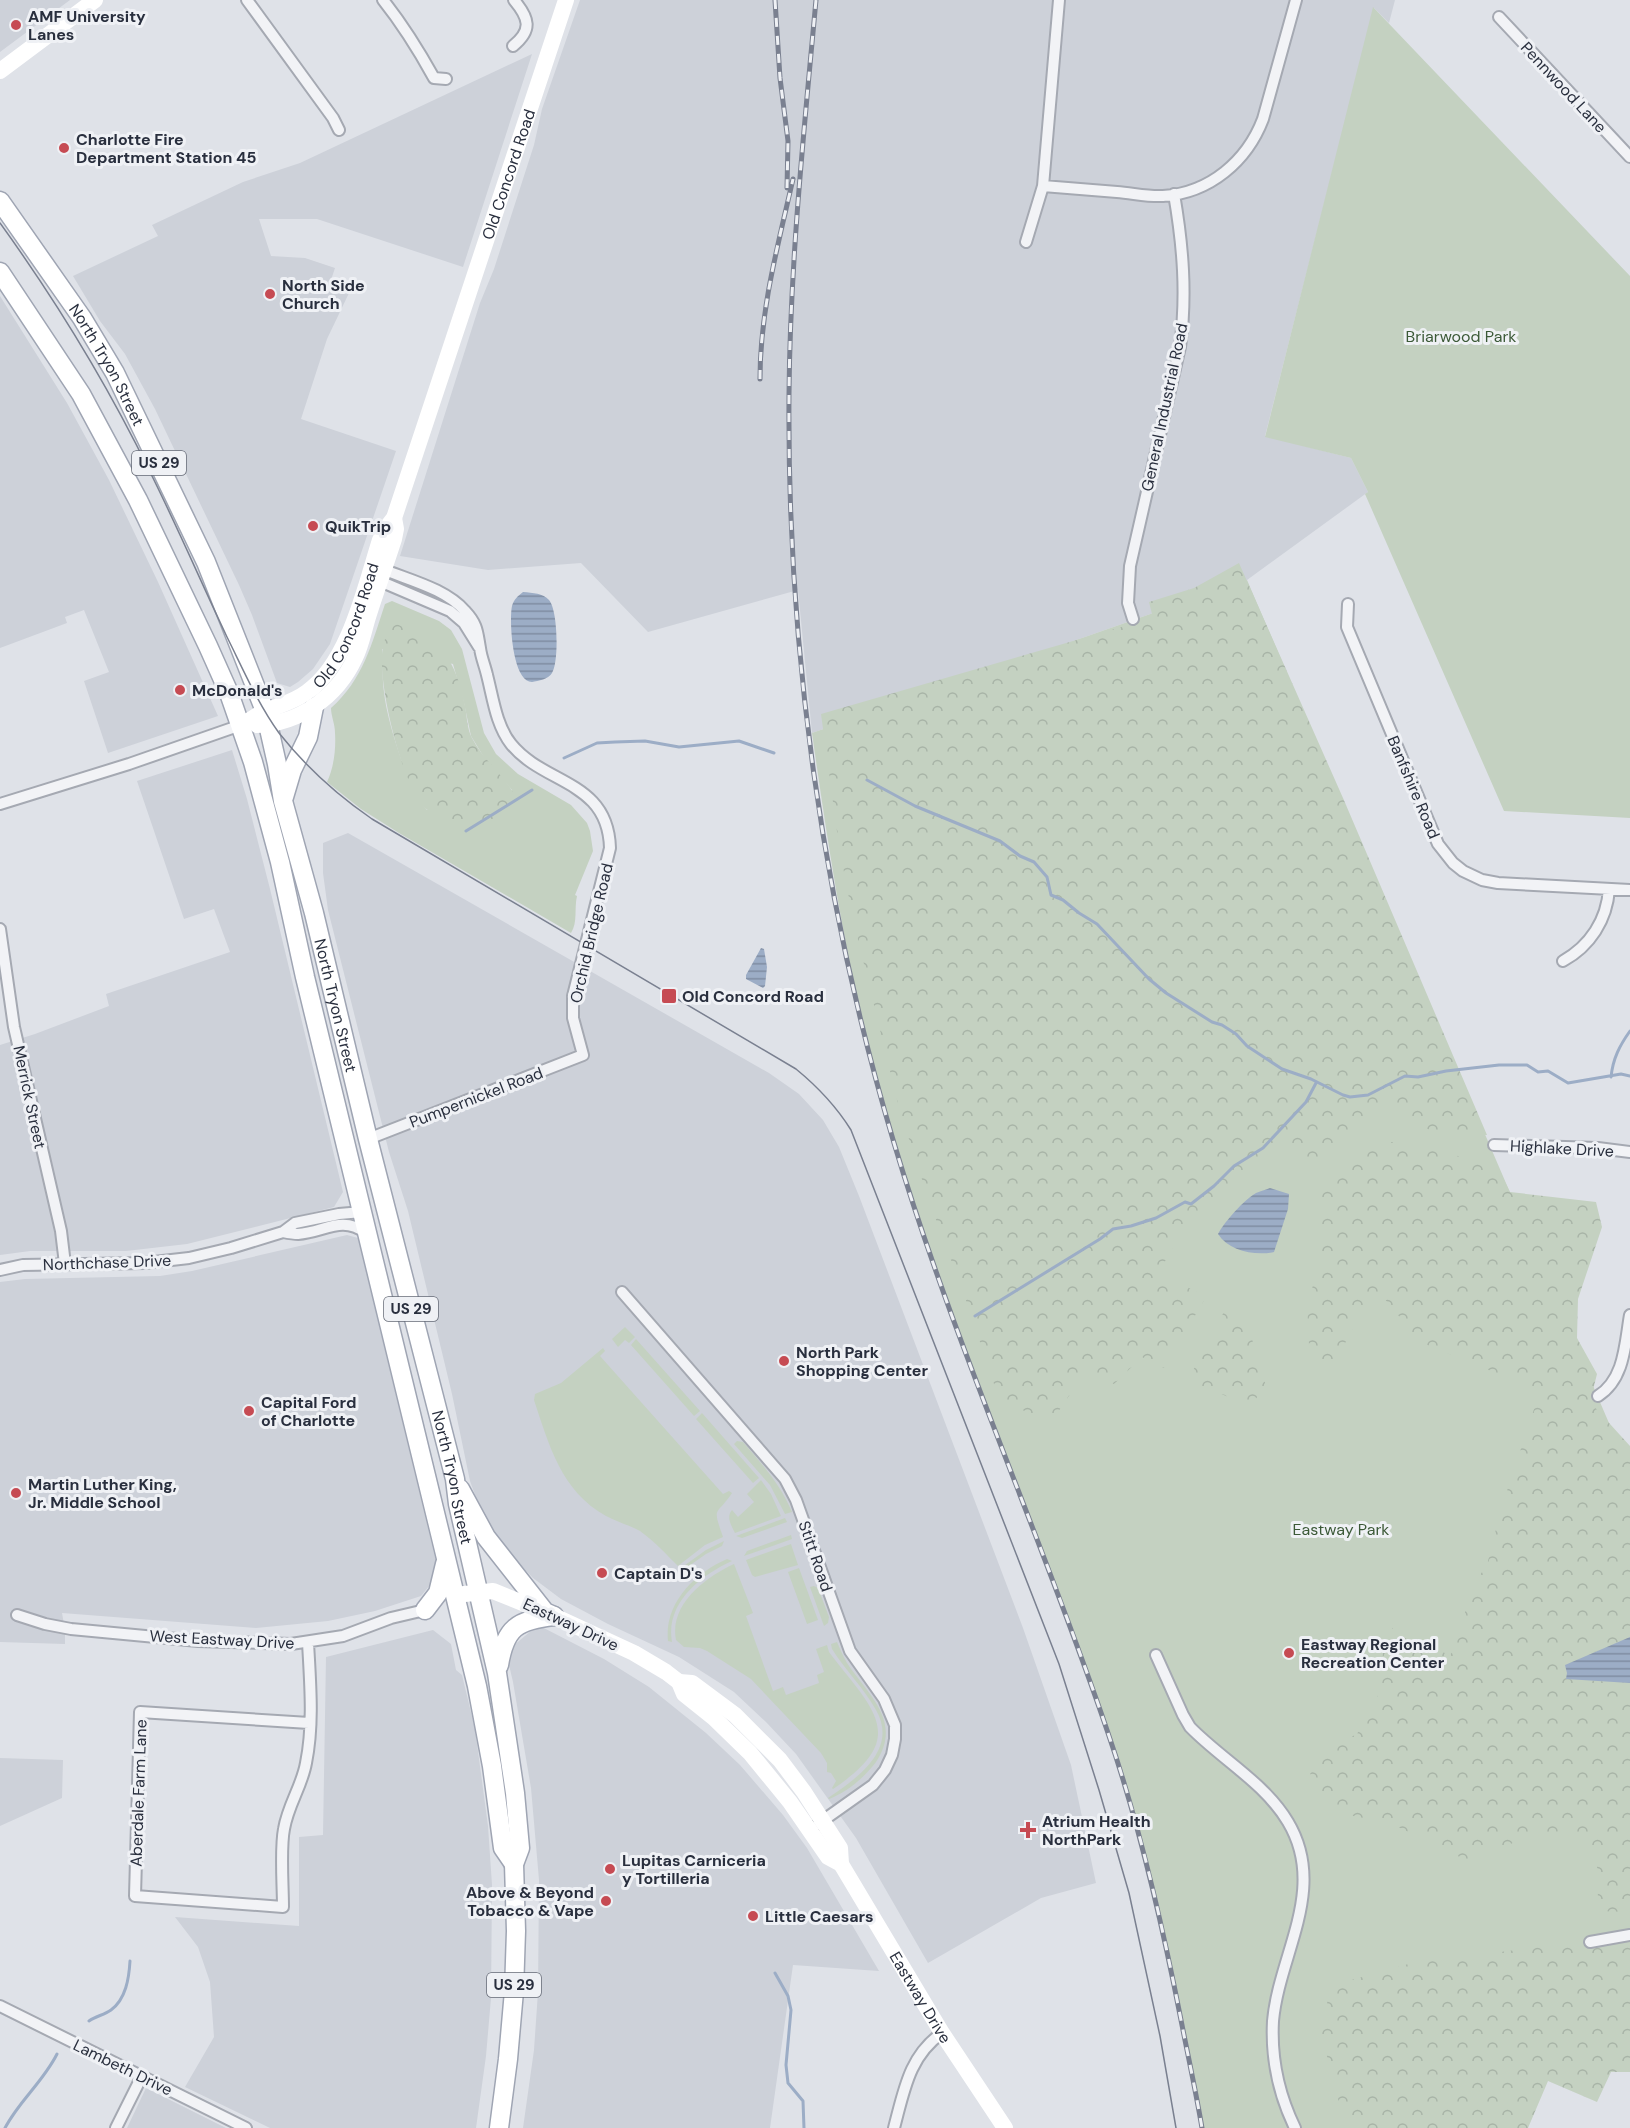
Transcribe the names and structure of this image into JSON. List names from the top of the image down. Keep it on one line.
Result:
{"streets":{"main road":["North Tryon Street","US 29"],"street":["Pennwood Lane","Old Concord Road","General Industrial Road","Banfshire Road","Orchid Bridge Road","Merrick Street","Pumpernickel Road","Highlake Drive","Northchase Drive","Stitt Road","Eastway Drive","West Eastway Drive","Aberdale Farm Lane","Lambeth Drive"]},"crossings":[["Old Concord Road","North Tryon Street"],["Old Concord Road","Orchid Bridge Road"],["North Tryon Street","Pumpernickel Road"],["North Tryon Street","Northchase Drive"],["North Tryon Street","Eastway Drive"],["Orchid Bridge Road","Pumpernickel Road"],["Merrick Street","Northchase Drive"],["Stitt Road","Eastway Drive"]],"parks":["Briarwood Park","Eastway Park"],"places":{"other":["AMF University Lanes","Charlotte Fire Department Station 45","North Side Church","QuikTrip","McDonald's","North Park Shopping Center","Capital Ford of Charlotte","Martin Luther King, Jr. Middle School","Captain D's","Eastway Regional Recreation Center","Lupitas Carniceria y Tortilleria","Above & Beyond Tobacco & Vape","Little Caesars"],"transit":["Old Concord Road"],"health":["Atrium Health NorthPark"]}}
